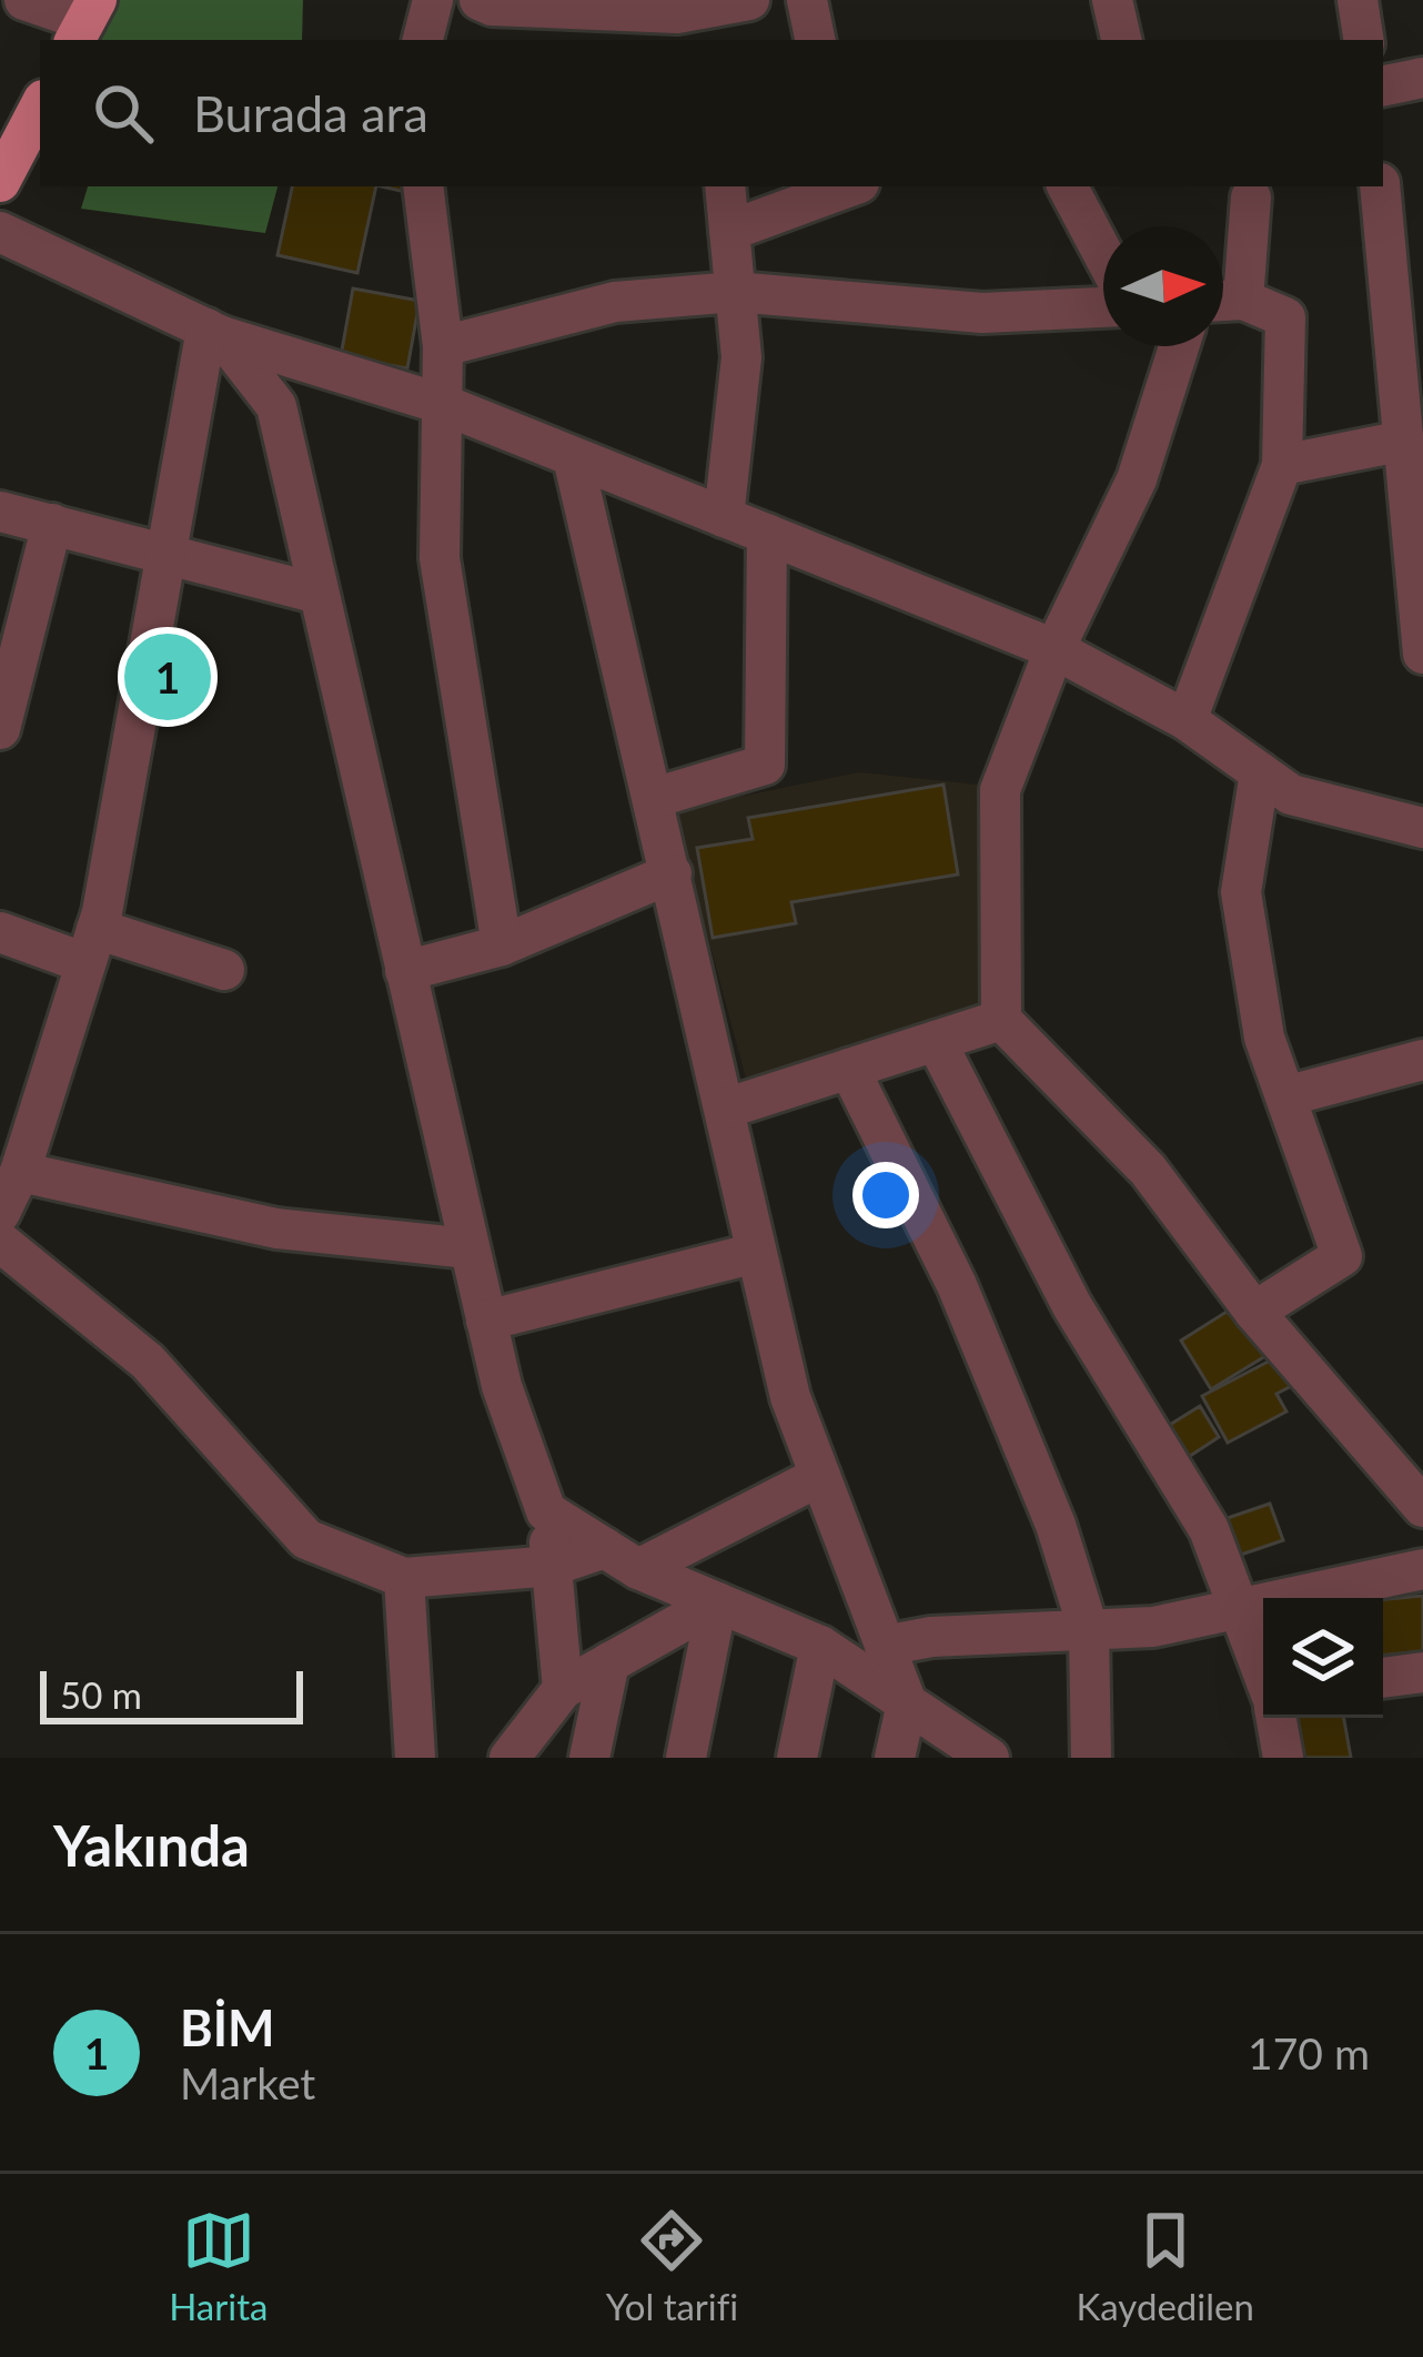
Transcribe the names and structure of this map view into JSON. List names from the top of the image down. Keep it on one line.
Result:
{"scale_bar":"50 m","north":"right","page":{"search":"Burada ara","pins":"1","scale":"50 m","heading":"Yakında","list":[{"mark":"1","name":"BİM","note":"Market","value":"170 m"}],"nav":["Harita","Yol tarifi","Kaydedilen"]}}
